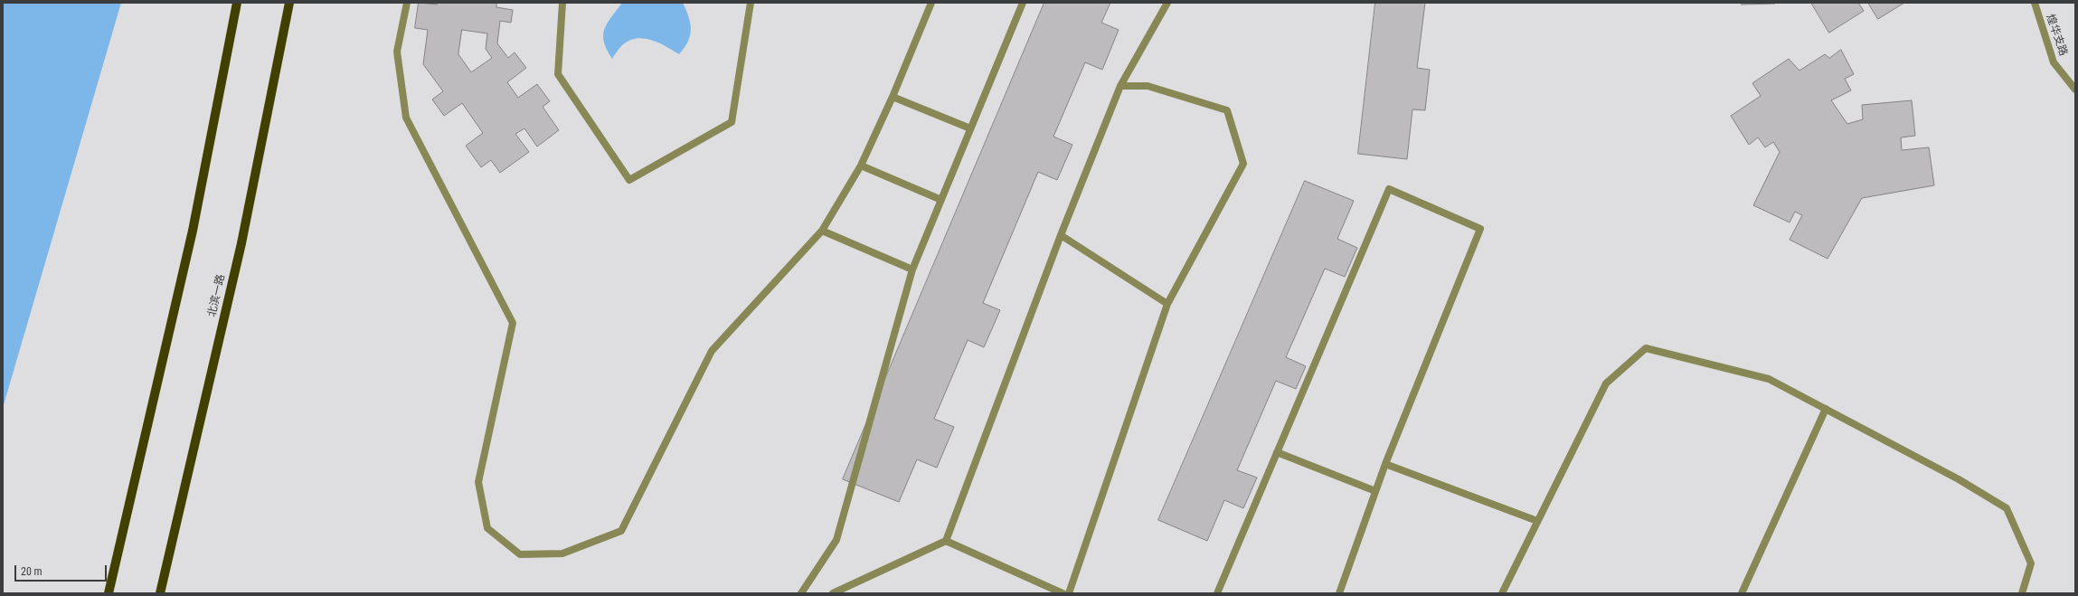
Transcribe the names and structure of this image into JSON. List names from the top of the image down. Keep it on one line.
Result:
{"streets":{"main road":["北滨一路"],"street":["煌华支路"]},"scale_bar":"20 m"}
